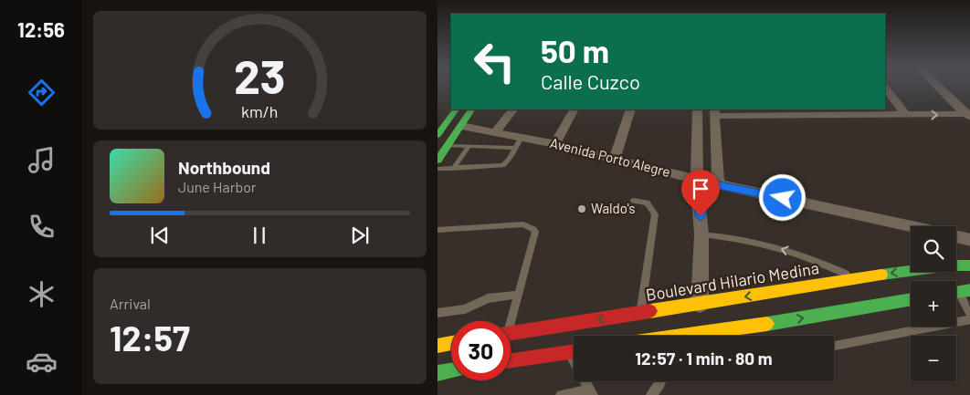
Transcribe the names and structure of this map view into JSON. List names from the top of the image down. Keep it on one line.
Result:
{"streets":{"main road":["Boulevard Hilario Medina"],"street":["Avenida Porto Alegre"]},"places":["Waldo's"],"page":{"tabs":"12:56","turn":["50 m","Calle Cuzco"],"song":["Northbound","June Harbor"],"map_buttons":["+","−"],"tile":["Arrival","12:57"],"limit":"30","trip":"12:57 · 1 min · 80 m","gauge":["23","km/h"]}}
